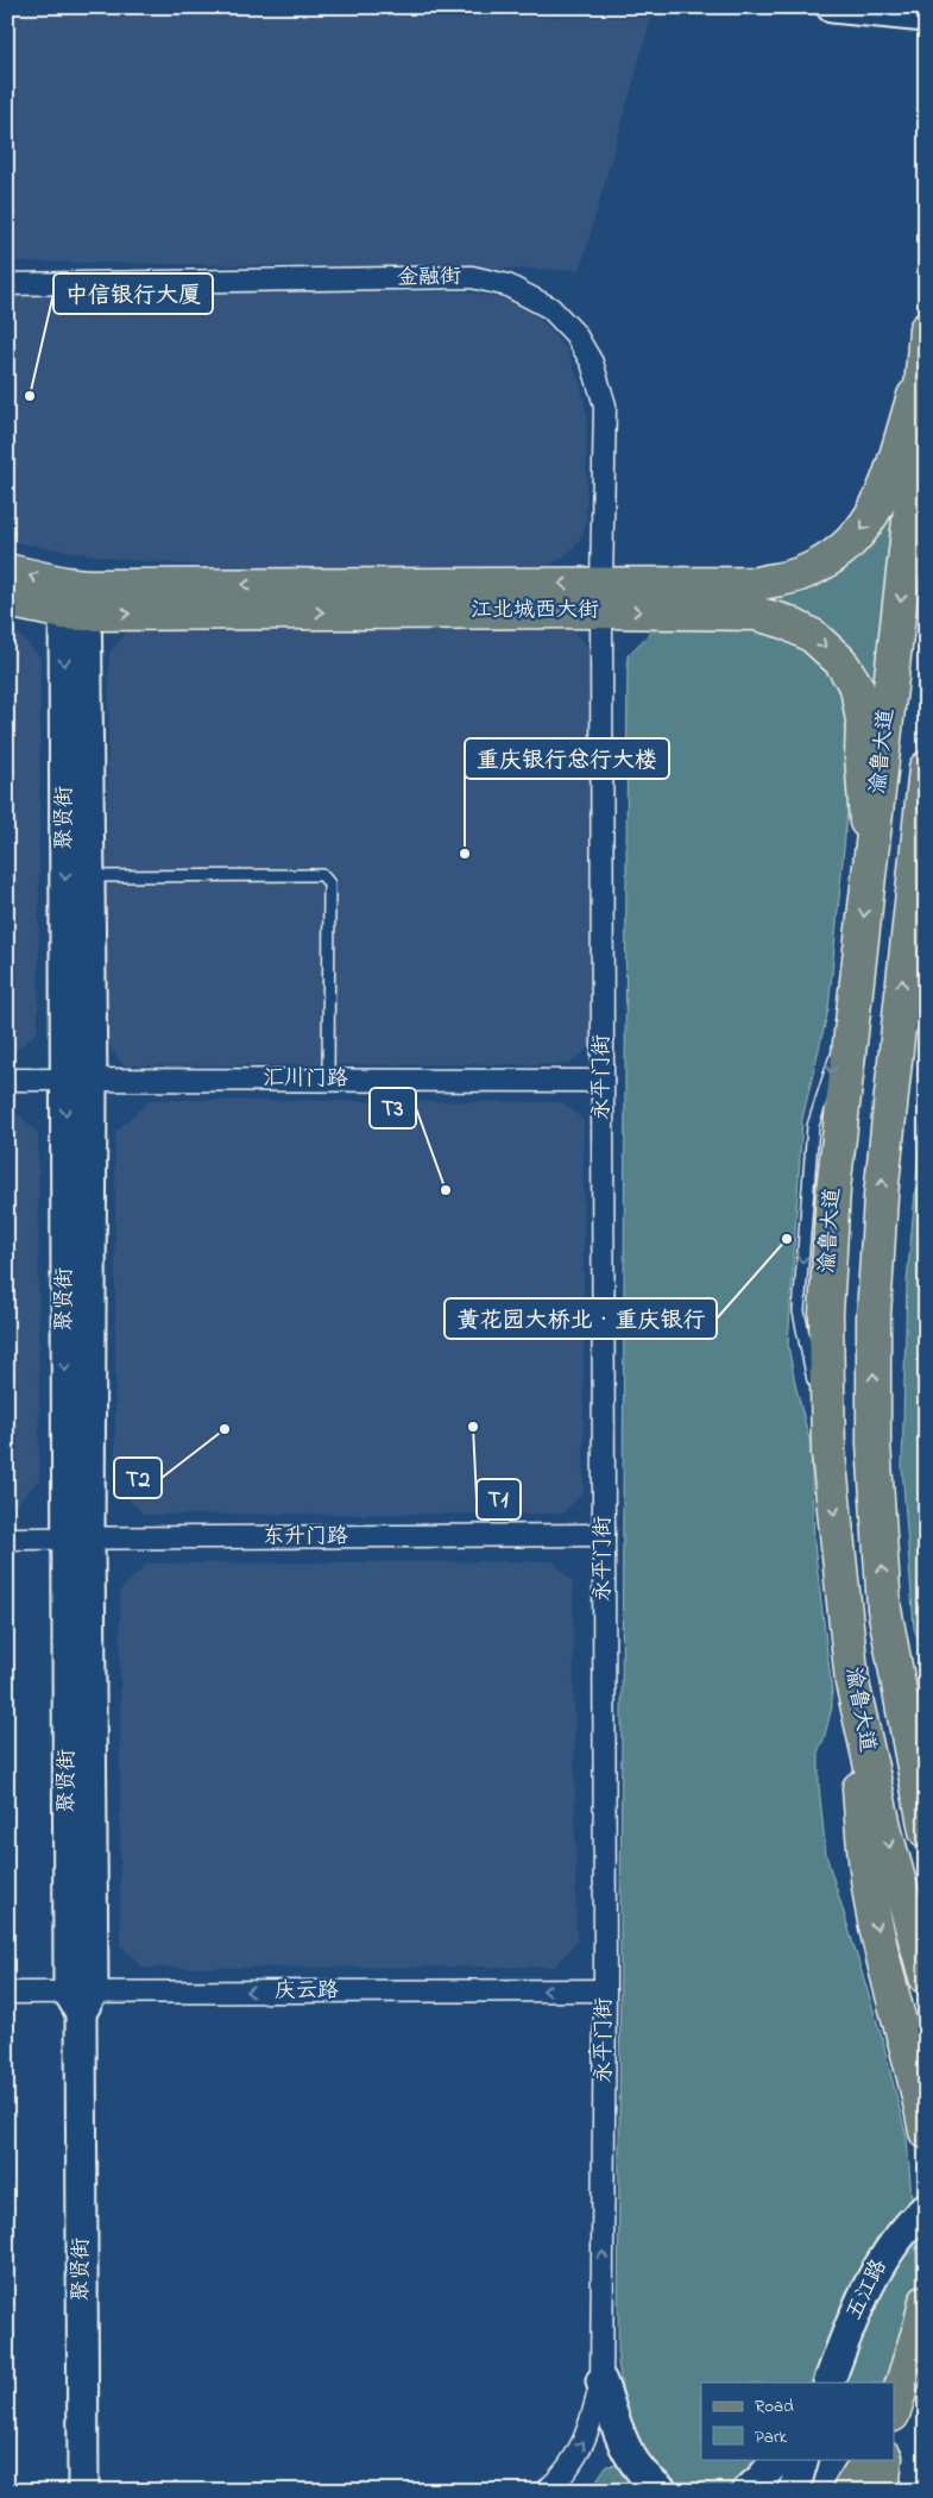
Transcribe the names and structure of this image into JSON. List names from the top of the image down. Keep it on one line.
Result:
{"streets":{"main road":["江北城西大街","渝鲁大道"],"street":["金融街","聚贤街","永平门街","汇川门路","东升门路","庆云路","五江路"]},"crossings":[["金融街","江北城西大街"],["金融街","永平门街"],["江北城西大街","渝鲁大道"],["江北城西大街","聚贤街"],["江北城西大街","永平门街"],["聚贤街","汇川门路"],["聚贤街","东升门路"],["聚贤街","庆云路"],["永平门街","汇川门路"],["永平门街","东升门路"],["永平门街","庆云路"]],"one_way":["庆云路"],"places":["中信银行大厦","重庆银行总行大楼","T3","黄花园大桥北‧重庆银行","T1","T2"],"legend":["Road","Park"]}
